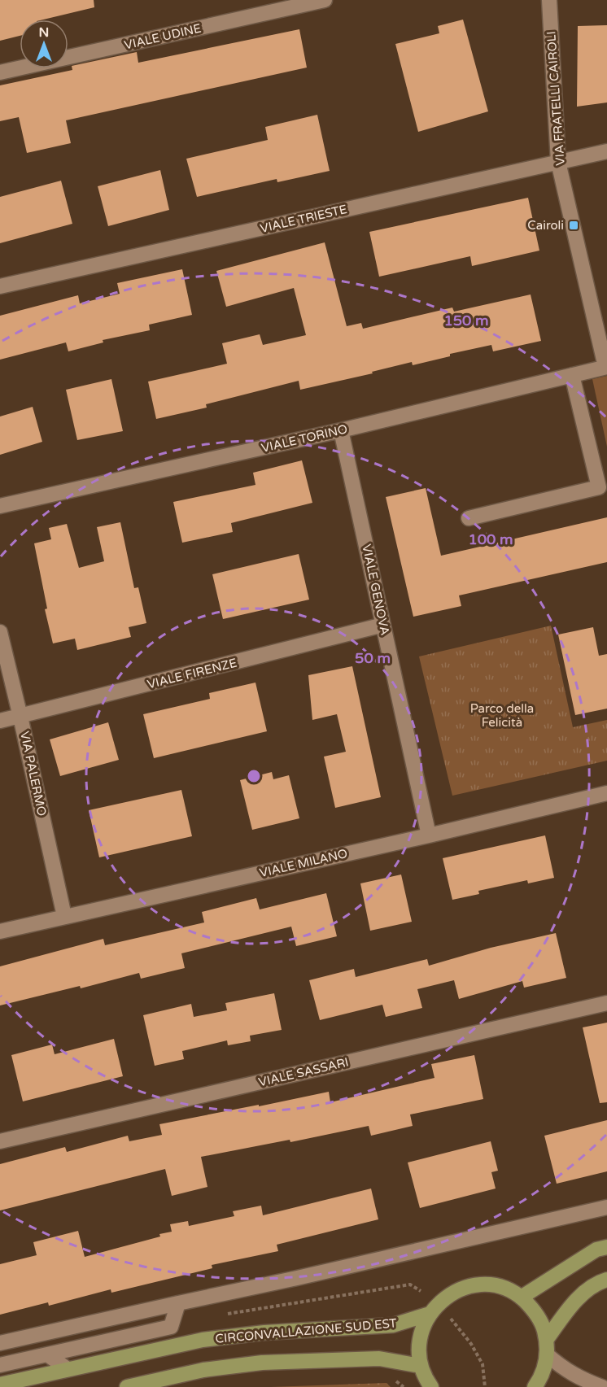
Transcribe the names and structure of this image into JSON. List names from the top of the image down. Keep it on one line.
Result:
{"streets":{"main road":["CIRCONVALLAZIONE SUD EST"],"street":["VIALE UDINE","VIA FRATELLI CAIROLI","VIALE TRIESTE","VIALE TORINO","VIALE GENOVA","VIALE FIRENZE","VIA PALERMO","VIALE MILANO","VIALE SASSARI"]},"crossings":[["VIA FRATELLI CAIROLI","VIALE TRIESTE"],["VIA FRATELLI CAIROLI","VIALE TORINO"],["VIALE TORINO","VIALE GENOVA"],["VIALE GENOVA","VIALE FIRENZE"],["VIALE GENOVA","VIALE MILANO"],["VIALE FIRENZE","VIA PALERMO"],["VIA PALERMO","VIALE MILANO"]],"parks":["Parco della Felicità"],"places":{"transit":["Cairoli"]},"north":"top","rings":["150 m","100 m","50 m"]}
